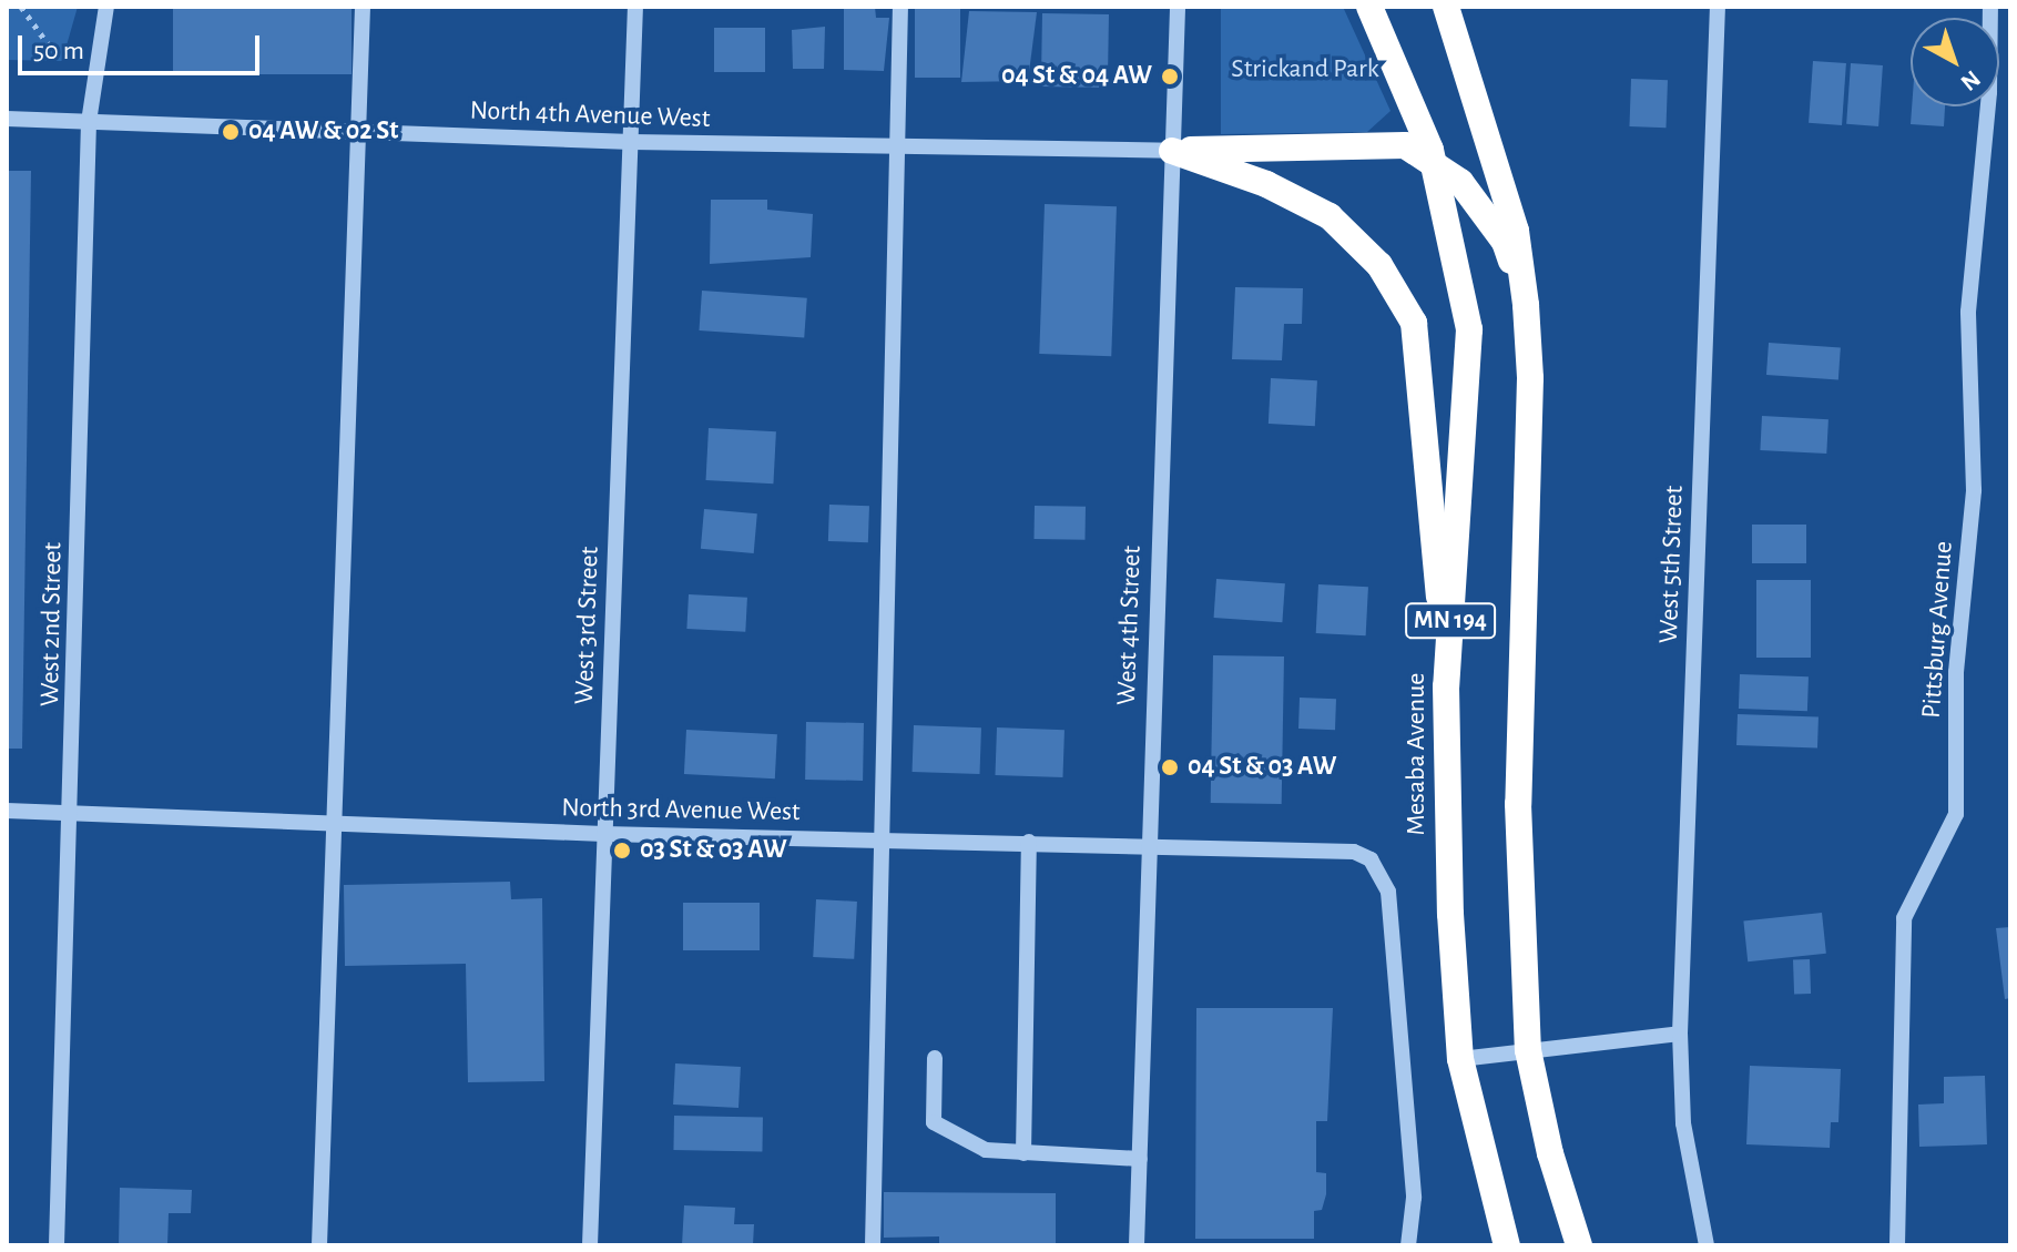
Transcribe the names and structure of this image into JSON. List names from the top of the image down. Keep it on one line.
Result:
{"streets":{"highway":["MN 194","Mesaba Avenue"],"street":["North 4th Avenue West","West 5th Street","West 2nd Street","West 3rd Street","West 4th Street","Pittsburg Avenue","North 3rd Avenue West"]},"crossings":[["North 4th Avenue West","West 2nd Street"],["North 4th Avenue West","West 3rd Street"],["North 4th Avenue West","West 4th Street"],["West 2nd Street","North 3rd Avenue West"],["West 3rd Street","North 3rd Avenue West"],["West 4th Street","North 3rd Avenue West"]],"parks":["Strickand Park"],"places":["04 St & 04 AW","04 AW & 02 St","04 St & 03 AW","03 St & 03 AW"],"scale_bar":"50 m","north":"bottom right"}
